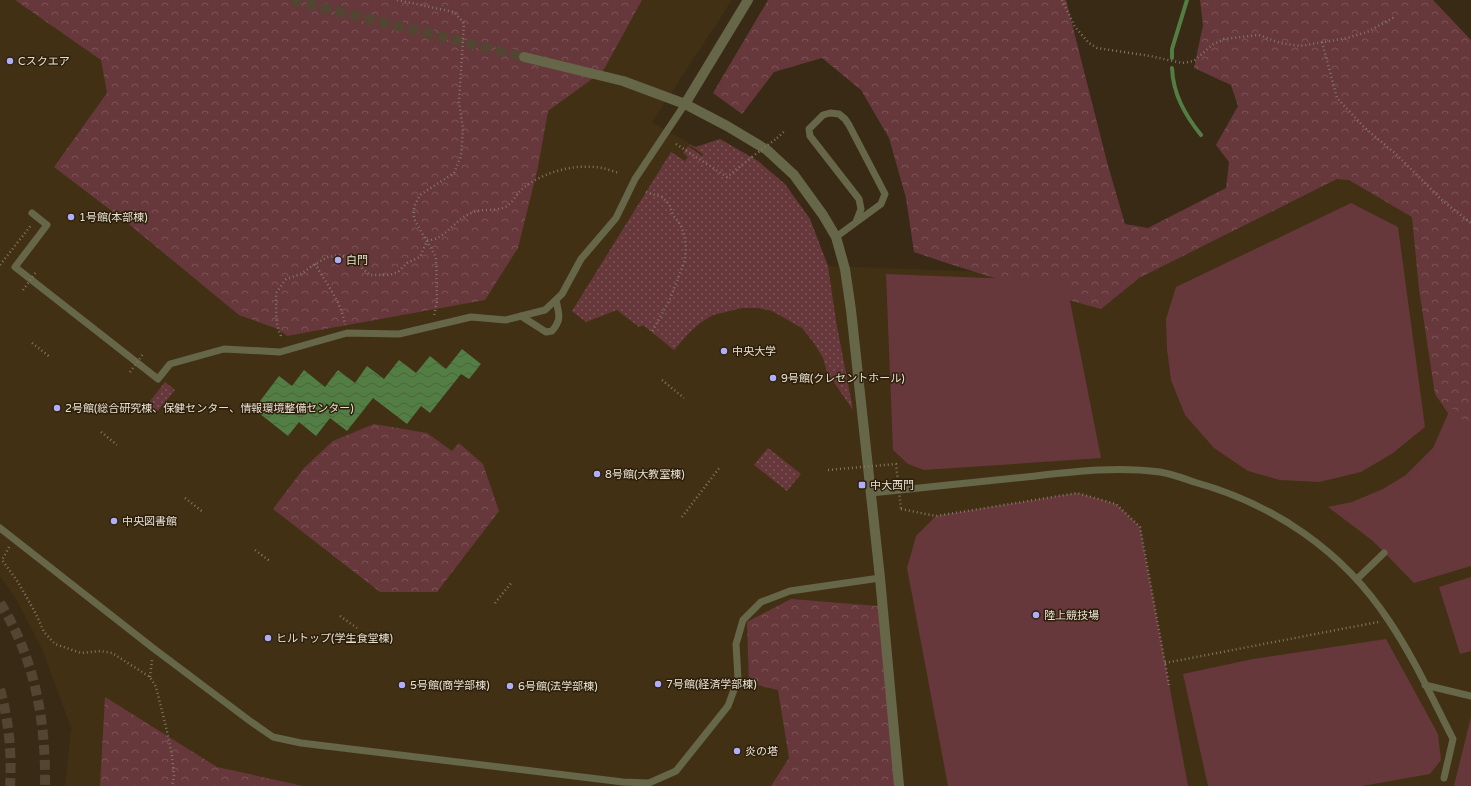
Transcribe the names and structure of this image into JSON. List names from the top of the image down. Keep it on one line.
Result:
{"places":{"other":["Cスクエア","1号館(本部棟)","白門","中央大学","9号館(クレセントホール)","2号館(総合研究棟、保健センター、情報環境整備センター)","8号館(大教室棟)","中央図書館","陸上競技場","ヒルトップ(学生食堂棟)","7号館(経済学部棟)","5号館(商学部棟)","6号館(法学部棟)","炎の塔"],"transit":["中大西門"]}}
